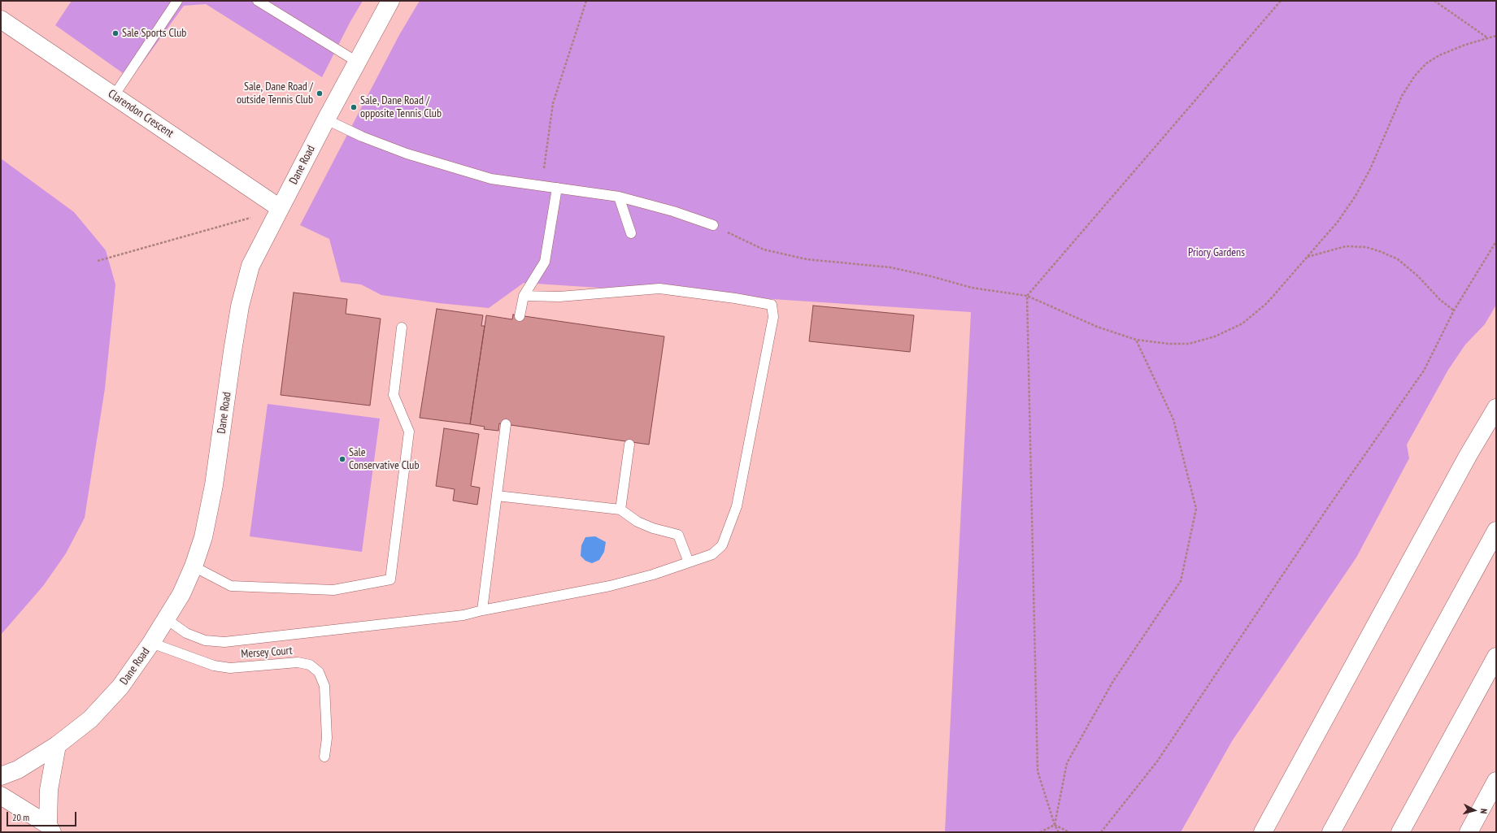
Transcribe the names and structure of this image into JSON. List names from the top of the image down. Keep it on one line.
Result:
{"streets":{"main road":["Clarendon Crescent","Dane Road"],"lane":["Mersey Court"]},"crossings":[["Clarendon Crescent","Dane Road"],["Dane Road","Mersey Court"]],"parks":["Priory Gardens"],"places":["Sale Sports Club","Sale, Dane Road / outside Tennis Club","Sale, Dane Road / opposite Tennis Club","Sale Conservative Club"],"scale_bar":"20 m","north":"right"}
